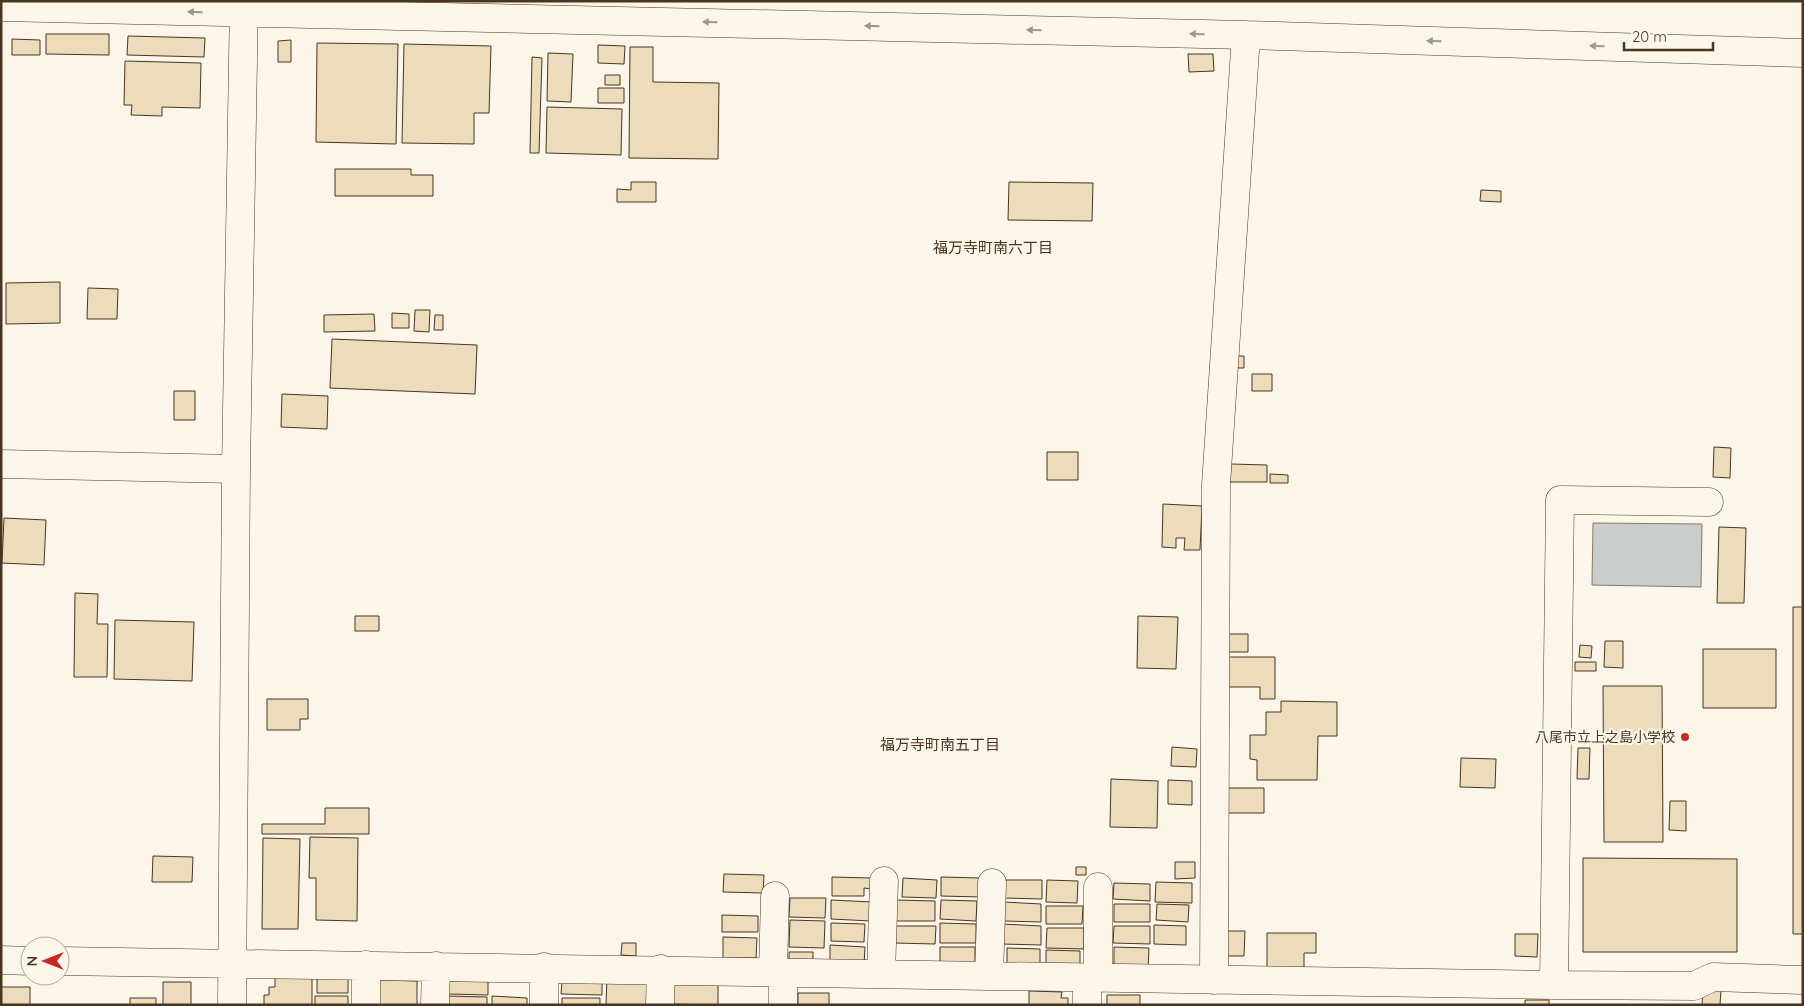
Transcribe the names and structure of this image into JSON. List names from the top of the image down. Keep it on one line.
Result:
{"districts":["福万寺町南六丁目","福万寺町南五丁目"],"places":["八尾市立上之島小学校"],"scale_bar":"20 m","north":"left"}
